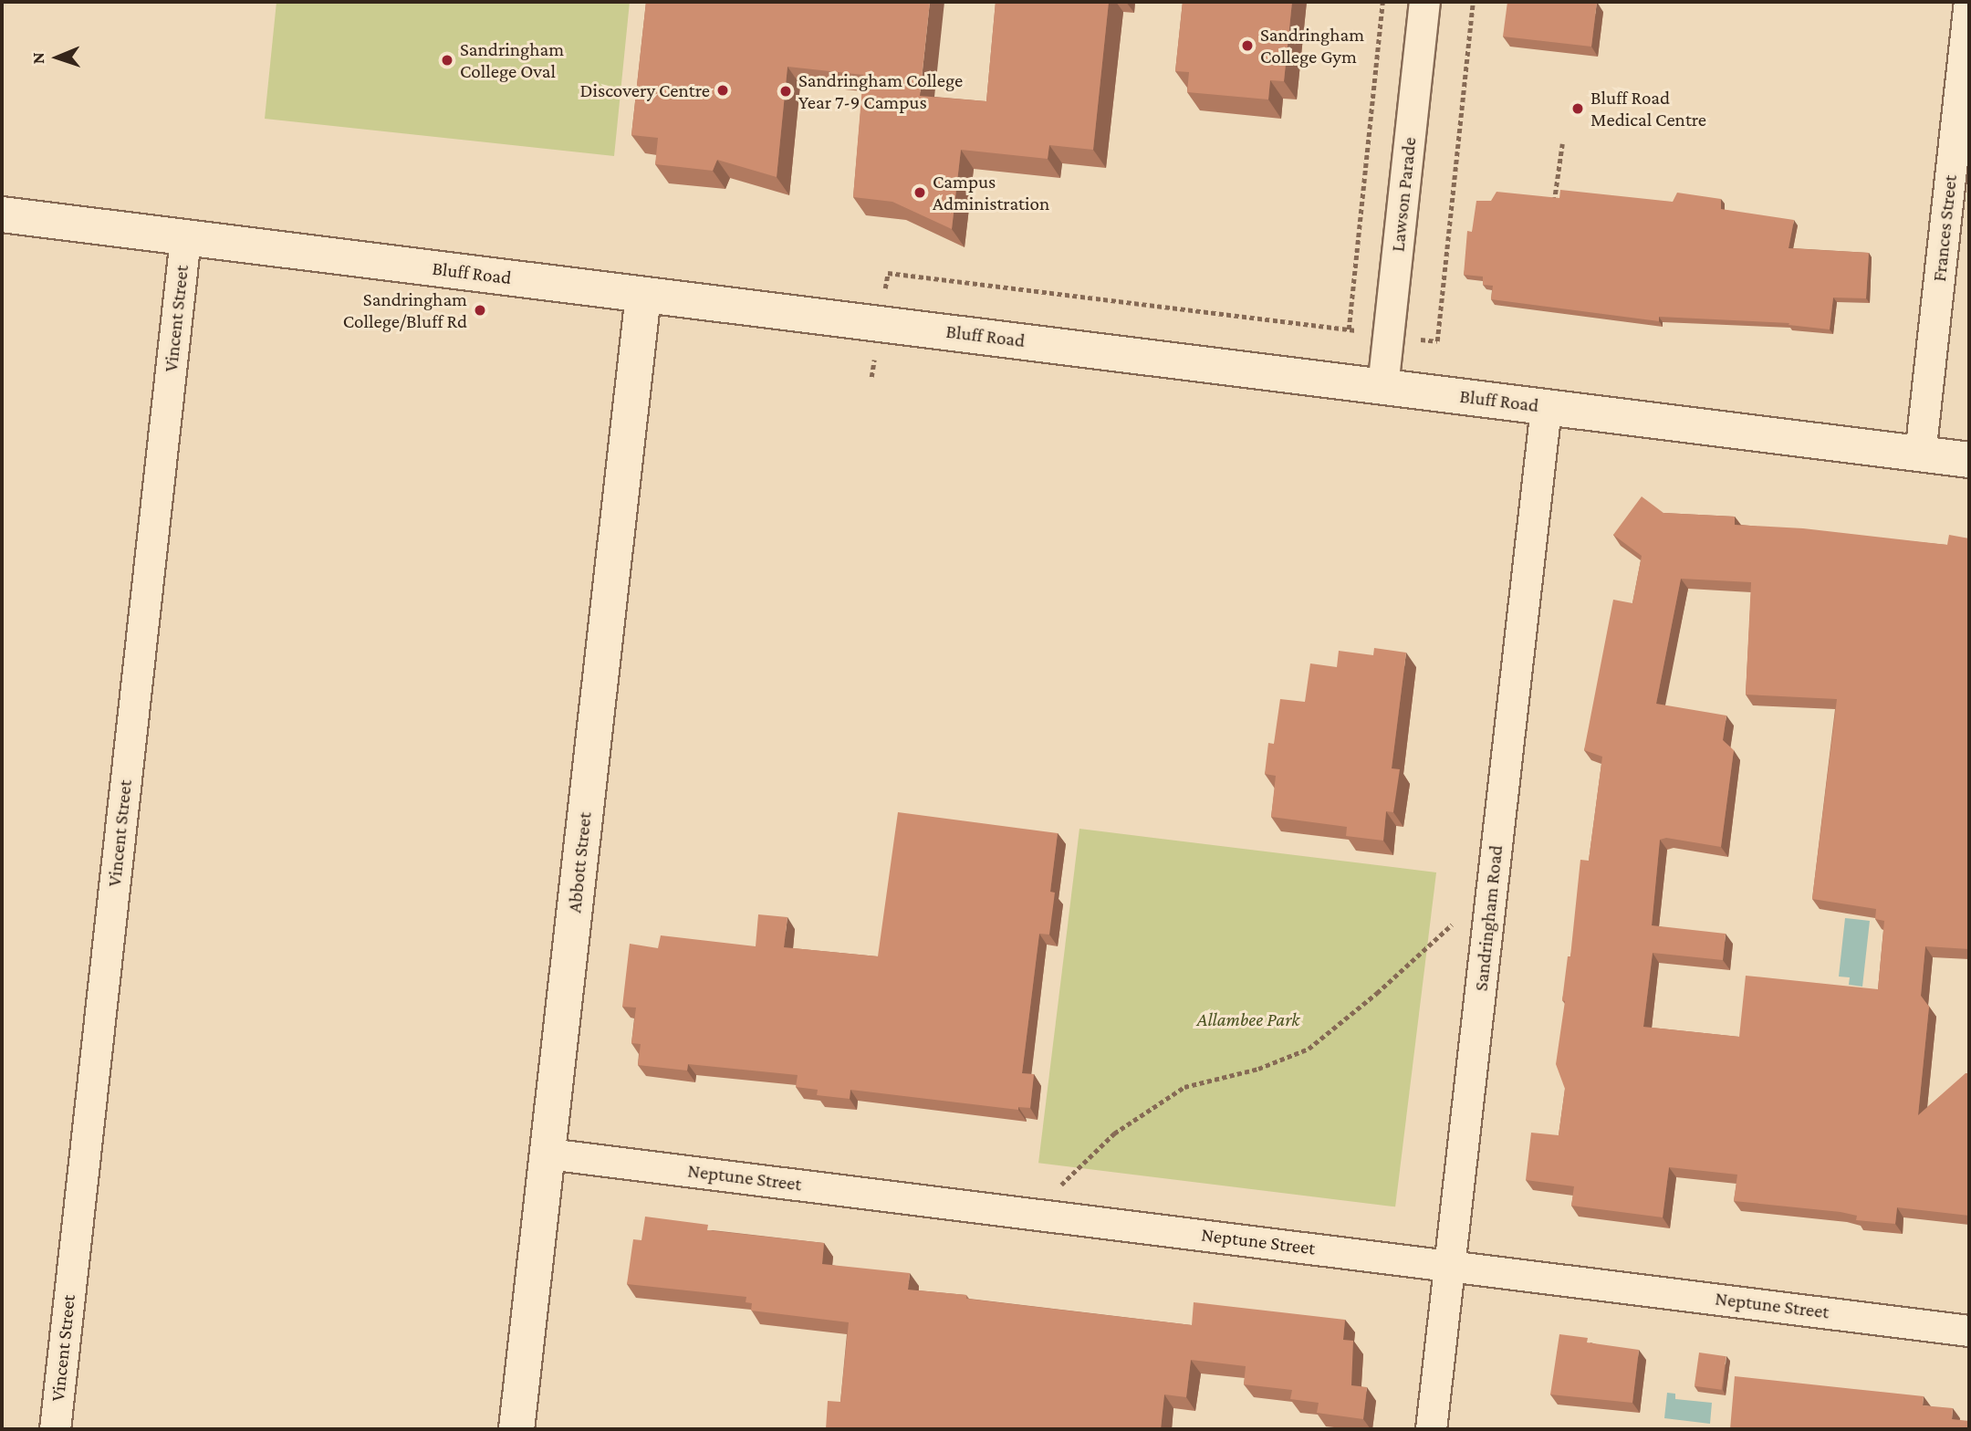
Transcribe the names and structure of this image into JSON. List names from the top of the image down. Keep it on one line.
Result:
{"streets":{"main road":["Bluff Road","Abbott Street"],"street":["Lawson Parade","Frances Street","Vincent Street","Sandringham Road","Neptune Street"]},"crossings":[["Lawson Parade","Bluff Road"],["Frances Street","Bluff Road"],["Bluff Road","Vincent Street"],["Bluff Road","Abbott Street"],["Bluff Road","Sandringham Road"],["Abbott Street","Neptune Street"],["Sandringham Road","Neptune Street"]],"parks":["Allambee Park"],"places":["Sandringham College Gym","Sandringham College Oval","Discovery Centre","Sandringham College Year 7-9 Campus","Bluff Road Medical Centre","Campus Administration","Sandringham College/Bluff Rd"],"north":"left"}
